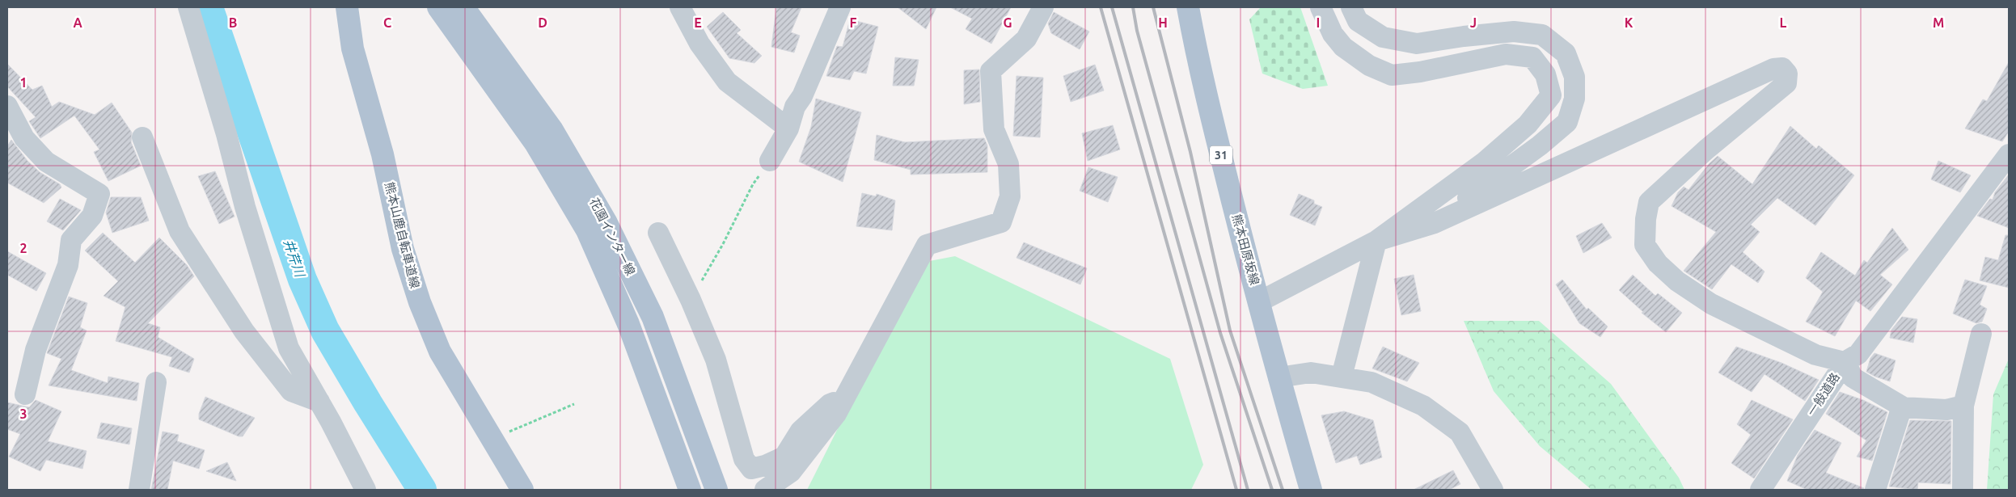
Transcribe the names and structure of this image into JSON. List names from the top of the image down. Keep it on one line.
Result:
{"streets":{"main road":["31","熊本山鹿自転車道線","花園インター線","熊本田原坂線"],"street":["一般道路"]},"water":["井芹川"],"grid":{"columns":["A","B","C","D","E","F","G","H","I","J","K","L","M"],"rows":["1","2","3"]}}
